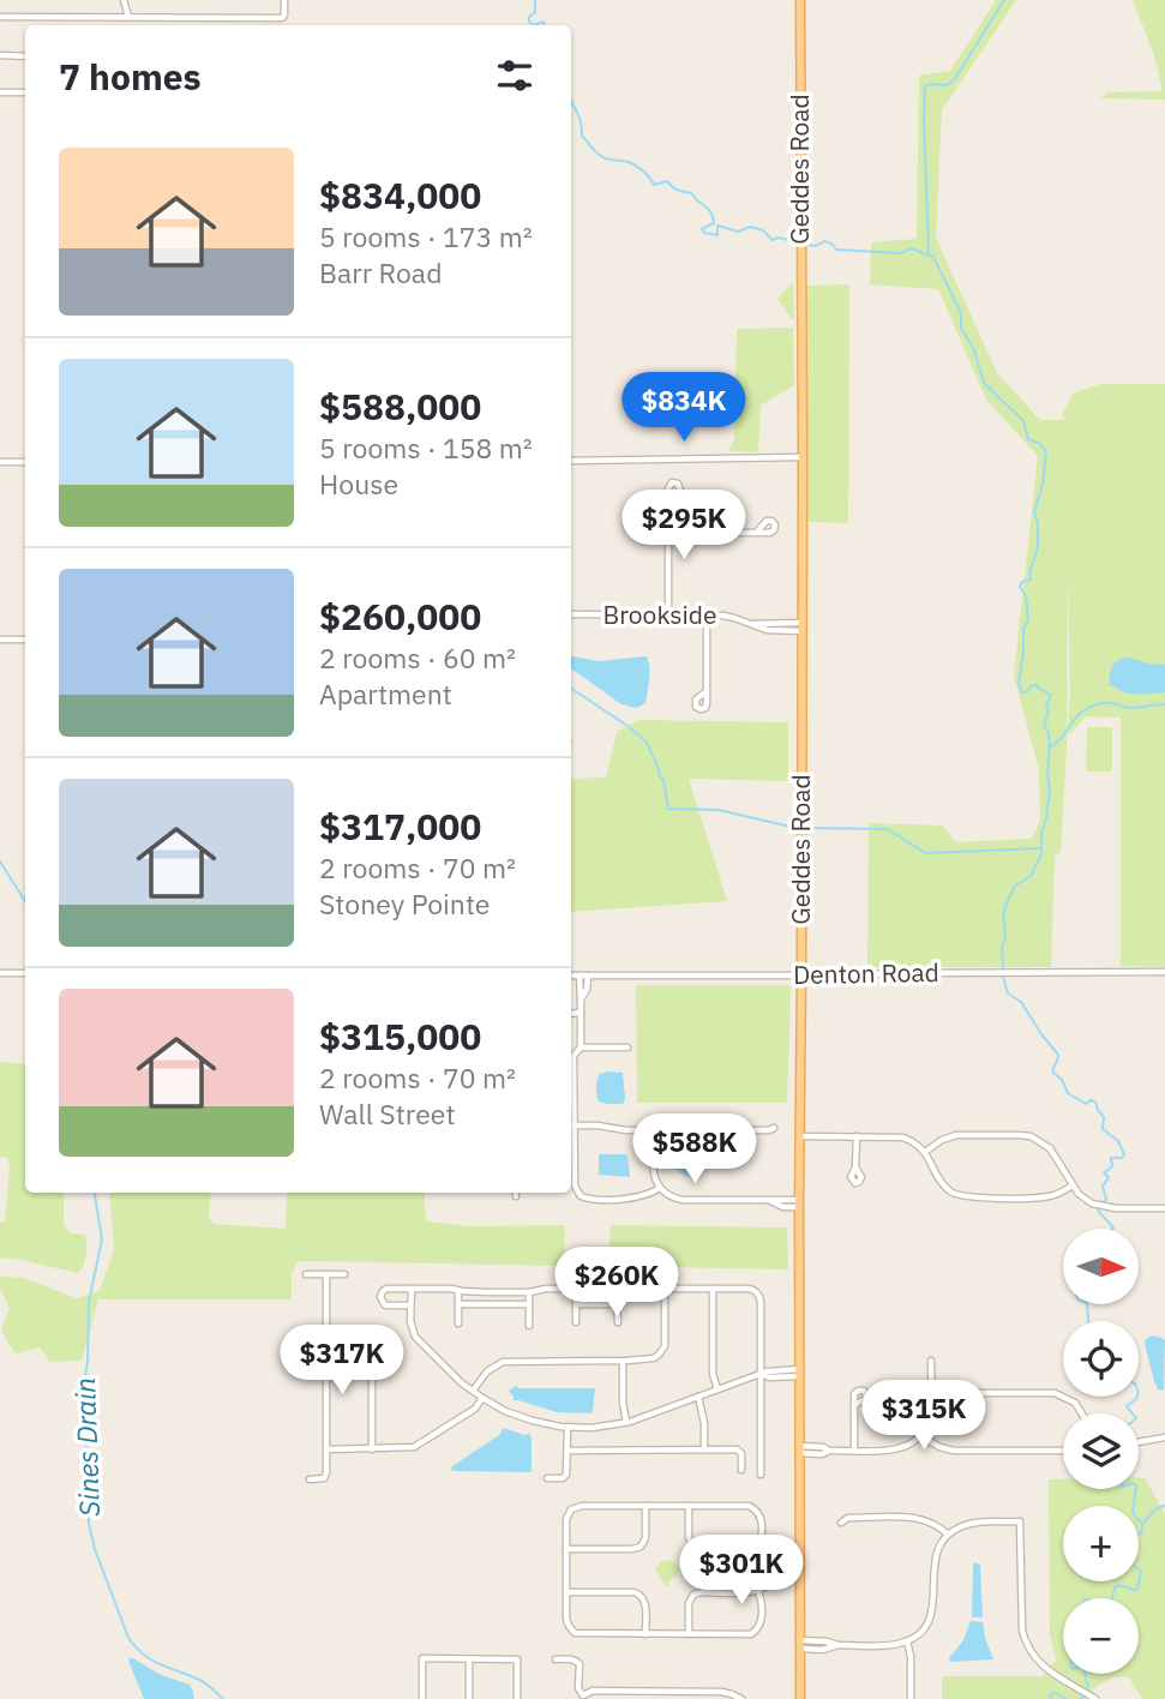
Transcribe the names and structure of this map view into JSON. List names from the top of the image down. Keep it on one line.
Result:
{"streets":{"main road":["Geddes Road"],"street":["Brookside","Denton Road"]},"crossings":[["Geddes Road","Brookside"],["Geddes Road","Denton Road"]],"water":["Sines Drain"],"north":"right","page":{"heading":"7 homes","list":[{"name":"$834,000","note":"5 rooms · 173 m² · Barr Road"},{"name":"$588,000","note":"5 rooms · 158 m² · House"},{"name":"$260,000","note":"2 rooms · 60 m² · Apartment"},{"name":"$317,000","note":"2 rooms · 70 m² · Stoney Pointe"},{"name":"$315,000","note":"2 rooms · 70 m² · Wall Street"}],"price":["$834K","$295K","$588K","$260K","$317K","$315K","$301K"],"map_buttons":["+","−"]}}
